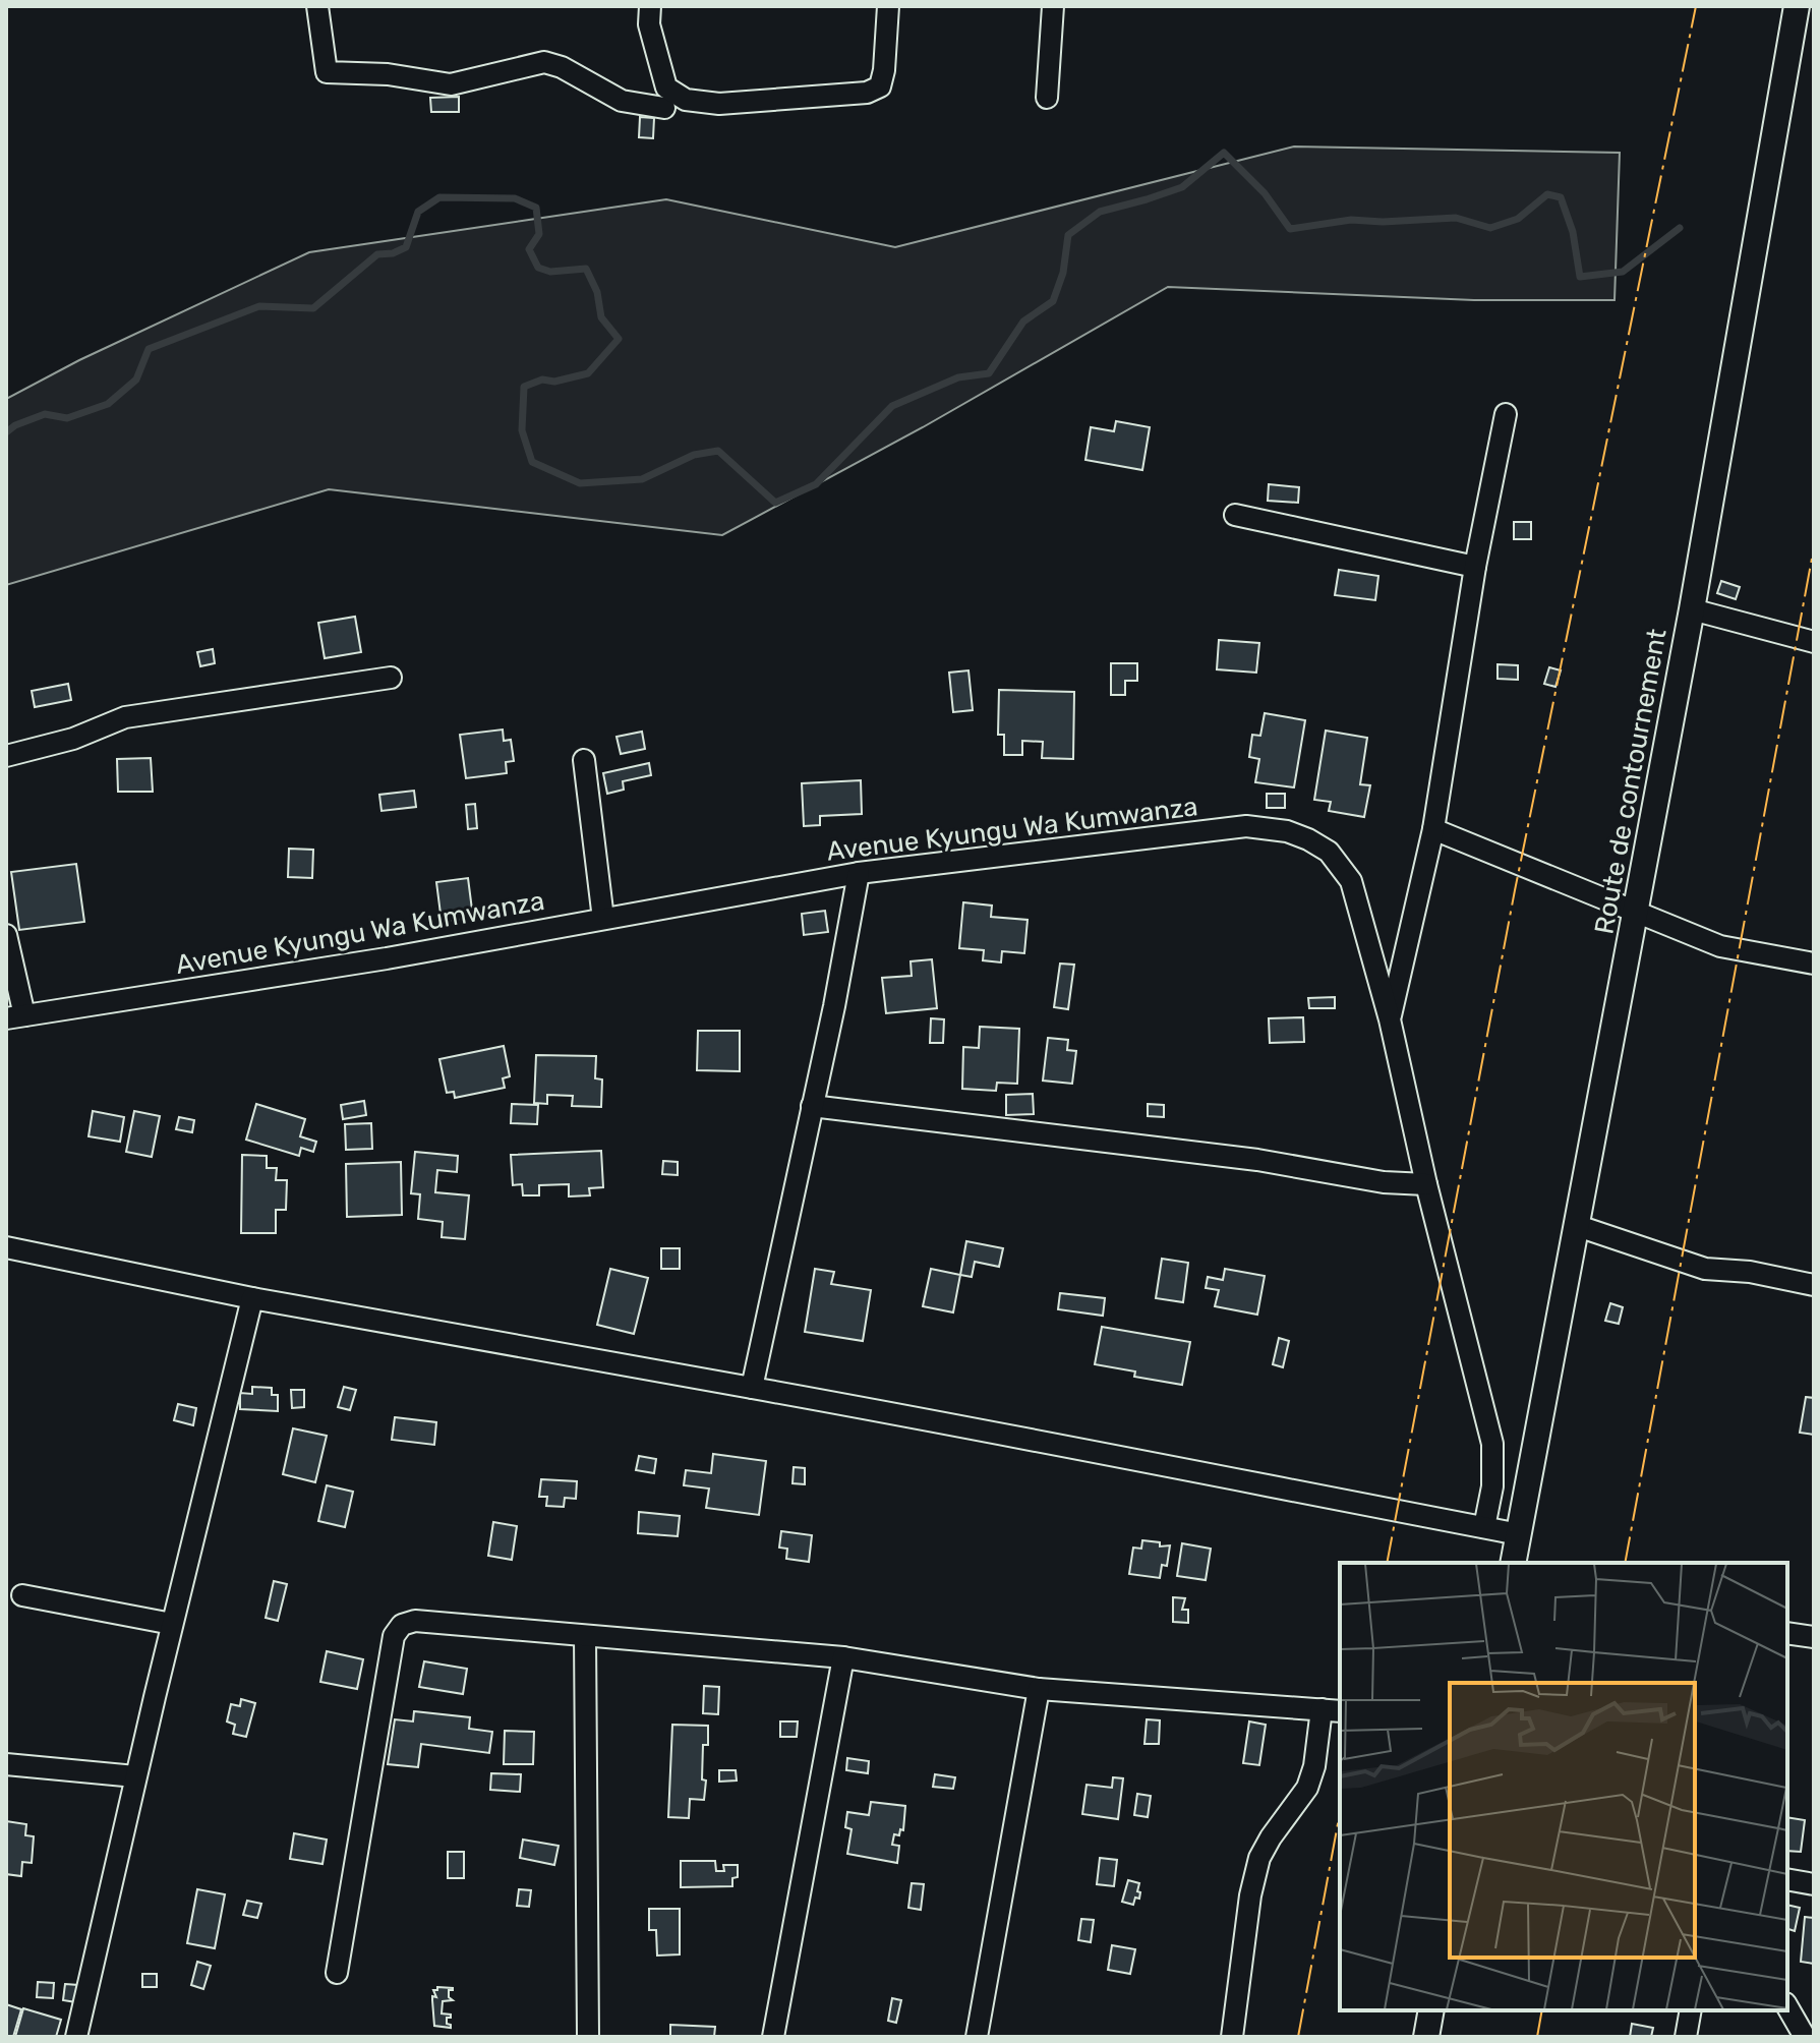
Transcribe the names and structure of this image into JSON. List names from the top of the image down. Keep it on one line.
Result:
{"streets":{"street":["Route de contournement","Avenue Kyungu Wa Kumwanza"]}}
